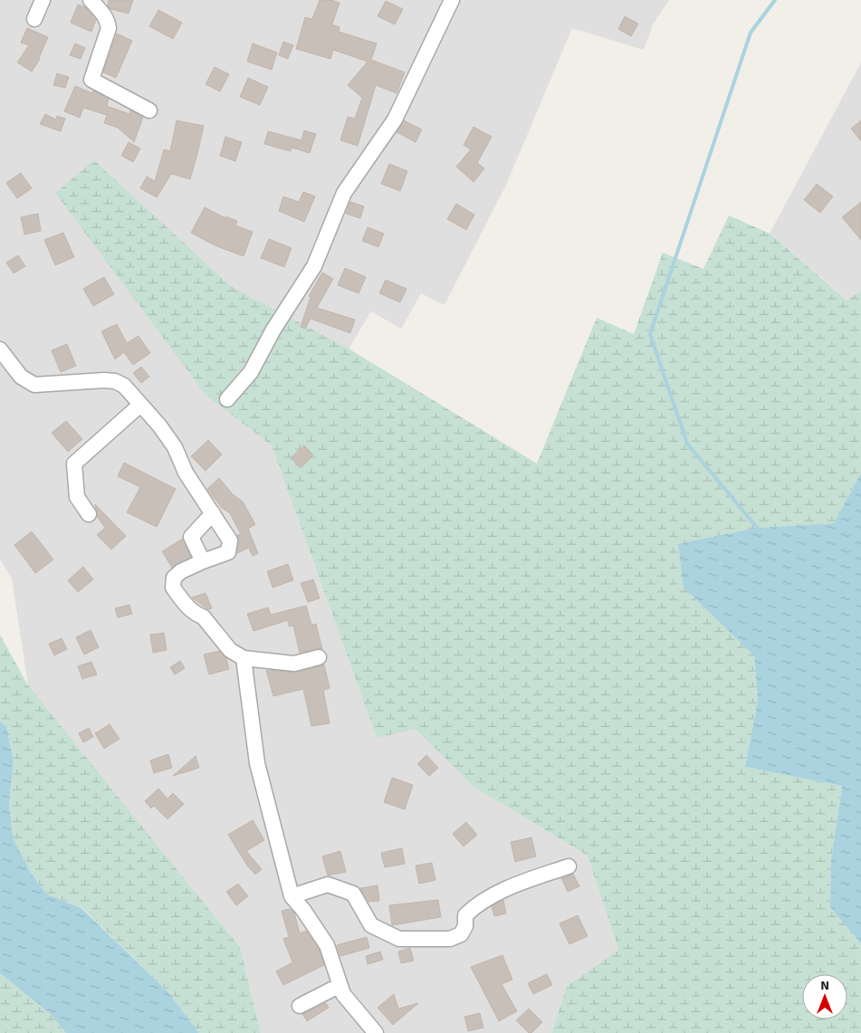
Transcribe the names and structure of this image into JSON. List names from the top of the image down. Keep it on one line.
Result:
{"north":"top"}
